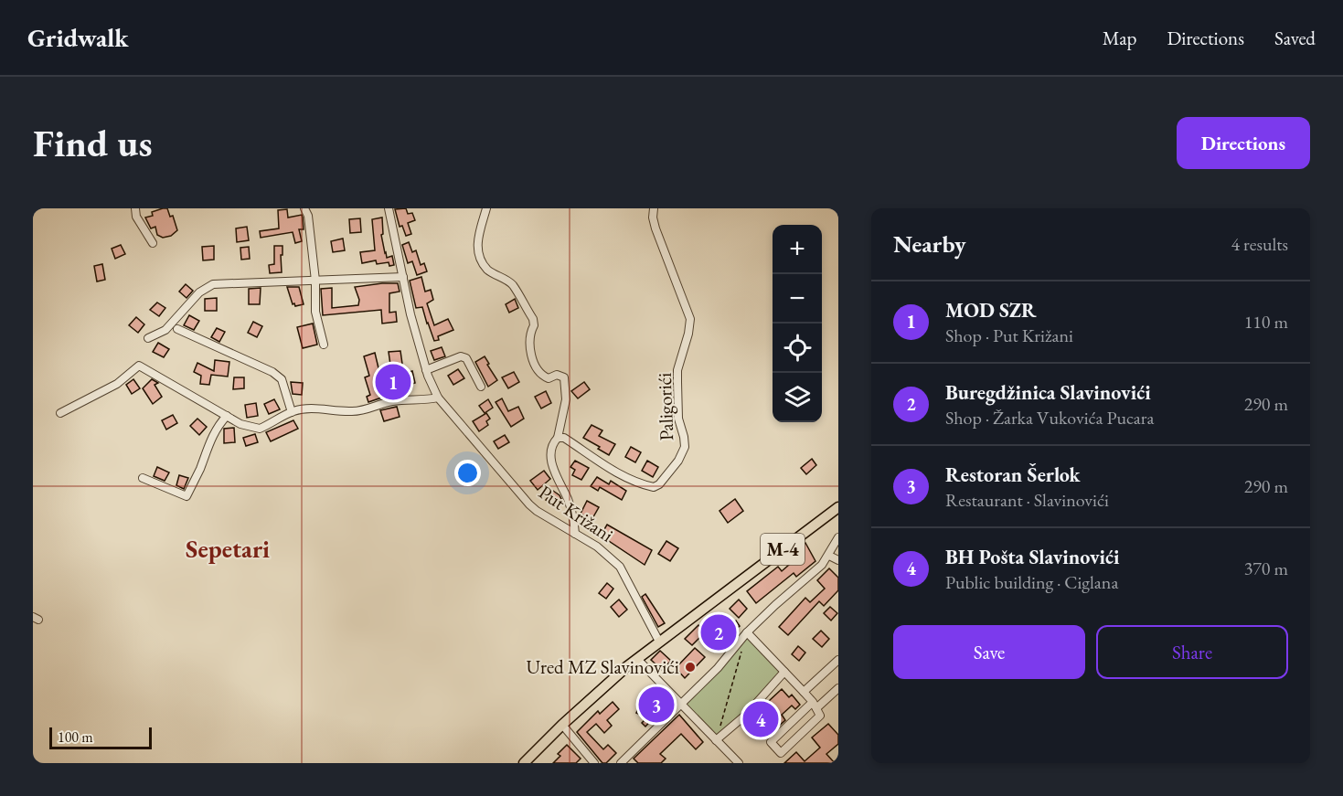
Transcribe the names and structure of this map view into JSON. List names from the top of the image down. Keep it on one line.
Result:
{"streets":{"main road":["M-4"],"street":["Paligorići","Put Križani"]},"crossings":[["Put Križani","M-4"]],"districts":["Sepetari"],"places":["Ured MZ Slavinovići"],"scale_bar":"100 m","page":{"header":"Gridwalk","nav":["Map","Directions","Saved"],"buttons":["Directions",["Save","Share"]],"title":"Find us","heading":["Nearby","4 results"],"map_buttons":["+","−"],"list":[{"mark":"1","name":"MOD SZR","note":"Shop · Put Križani","value":"110 m"},{"mark":"2","name":"Buregdžinica Slavinovići","note":"Shop · Žarka Vukovića Pucara","value":"290 m"},{"mark":"3","name":"Restoran Šerlok","note":"Restaurant · Slavinovići","value":"290 m"},{"mark":"4","name":"BH Pošta Slavinovići","note":"Public building · Ciglana","value":"370 m"}],"pins":["1","2","3","4"],"scale":"100 m"}}
